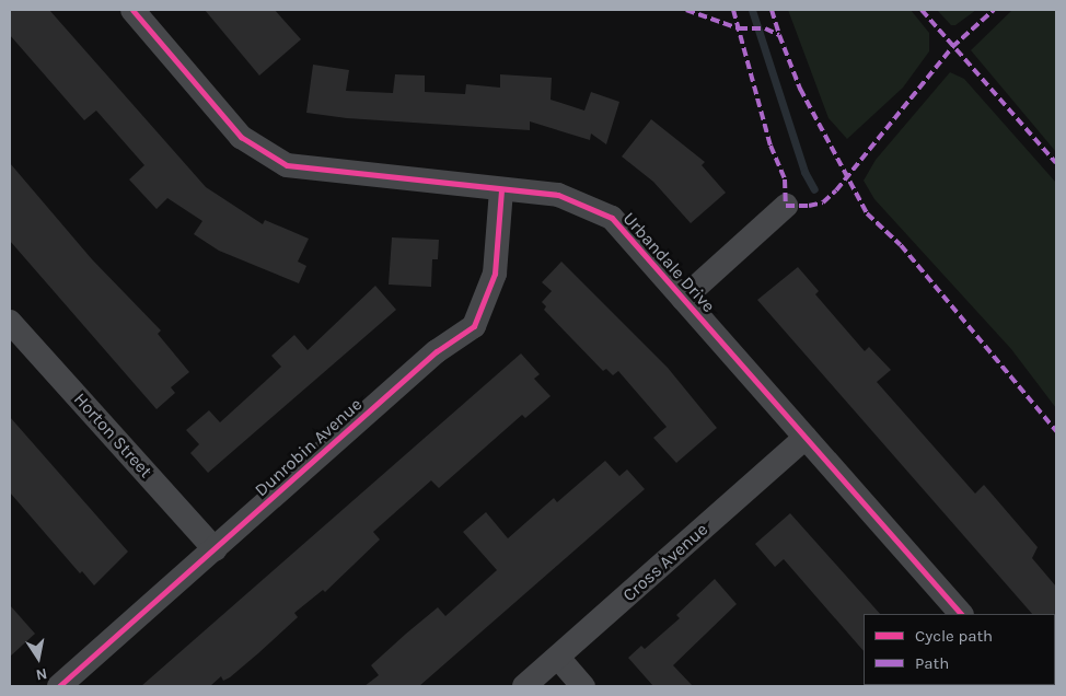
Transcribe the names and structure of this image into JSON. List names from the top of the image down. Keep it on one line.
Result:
{"streets":{"street":["Urbandale Drive","Horton Street","Dunrobin Avenue","Cross Avenue"]},"crossings":[["Urbandale Drive","Dunrobin Avenue"],["Urbandale Drive","Cross Avenue"],["Horton Street","Dunrobin Avenue"]],"legend":["Cycle path","Path"],"north":"bottom"}
